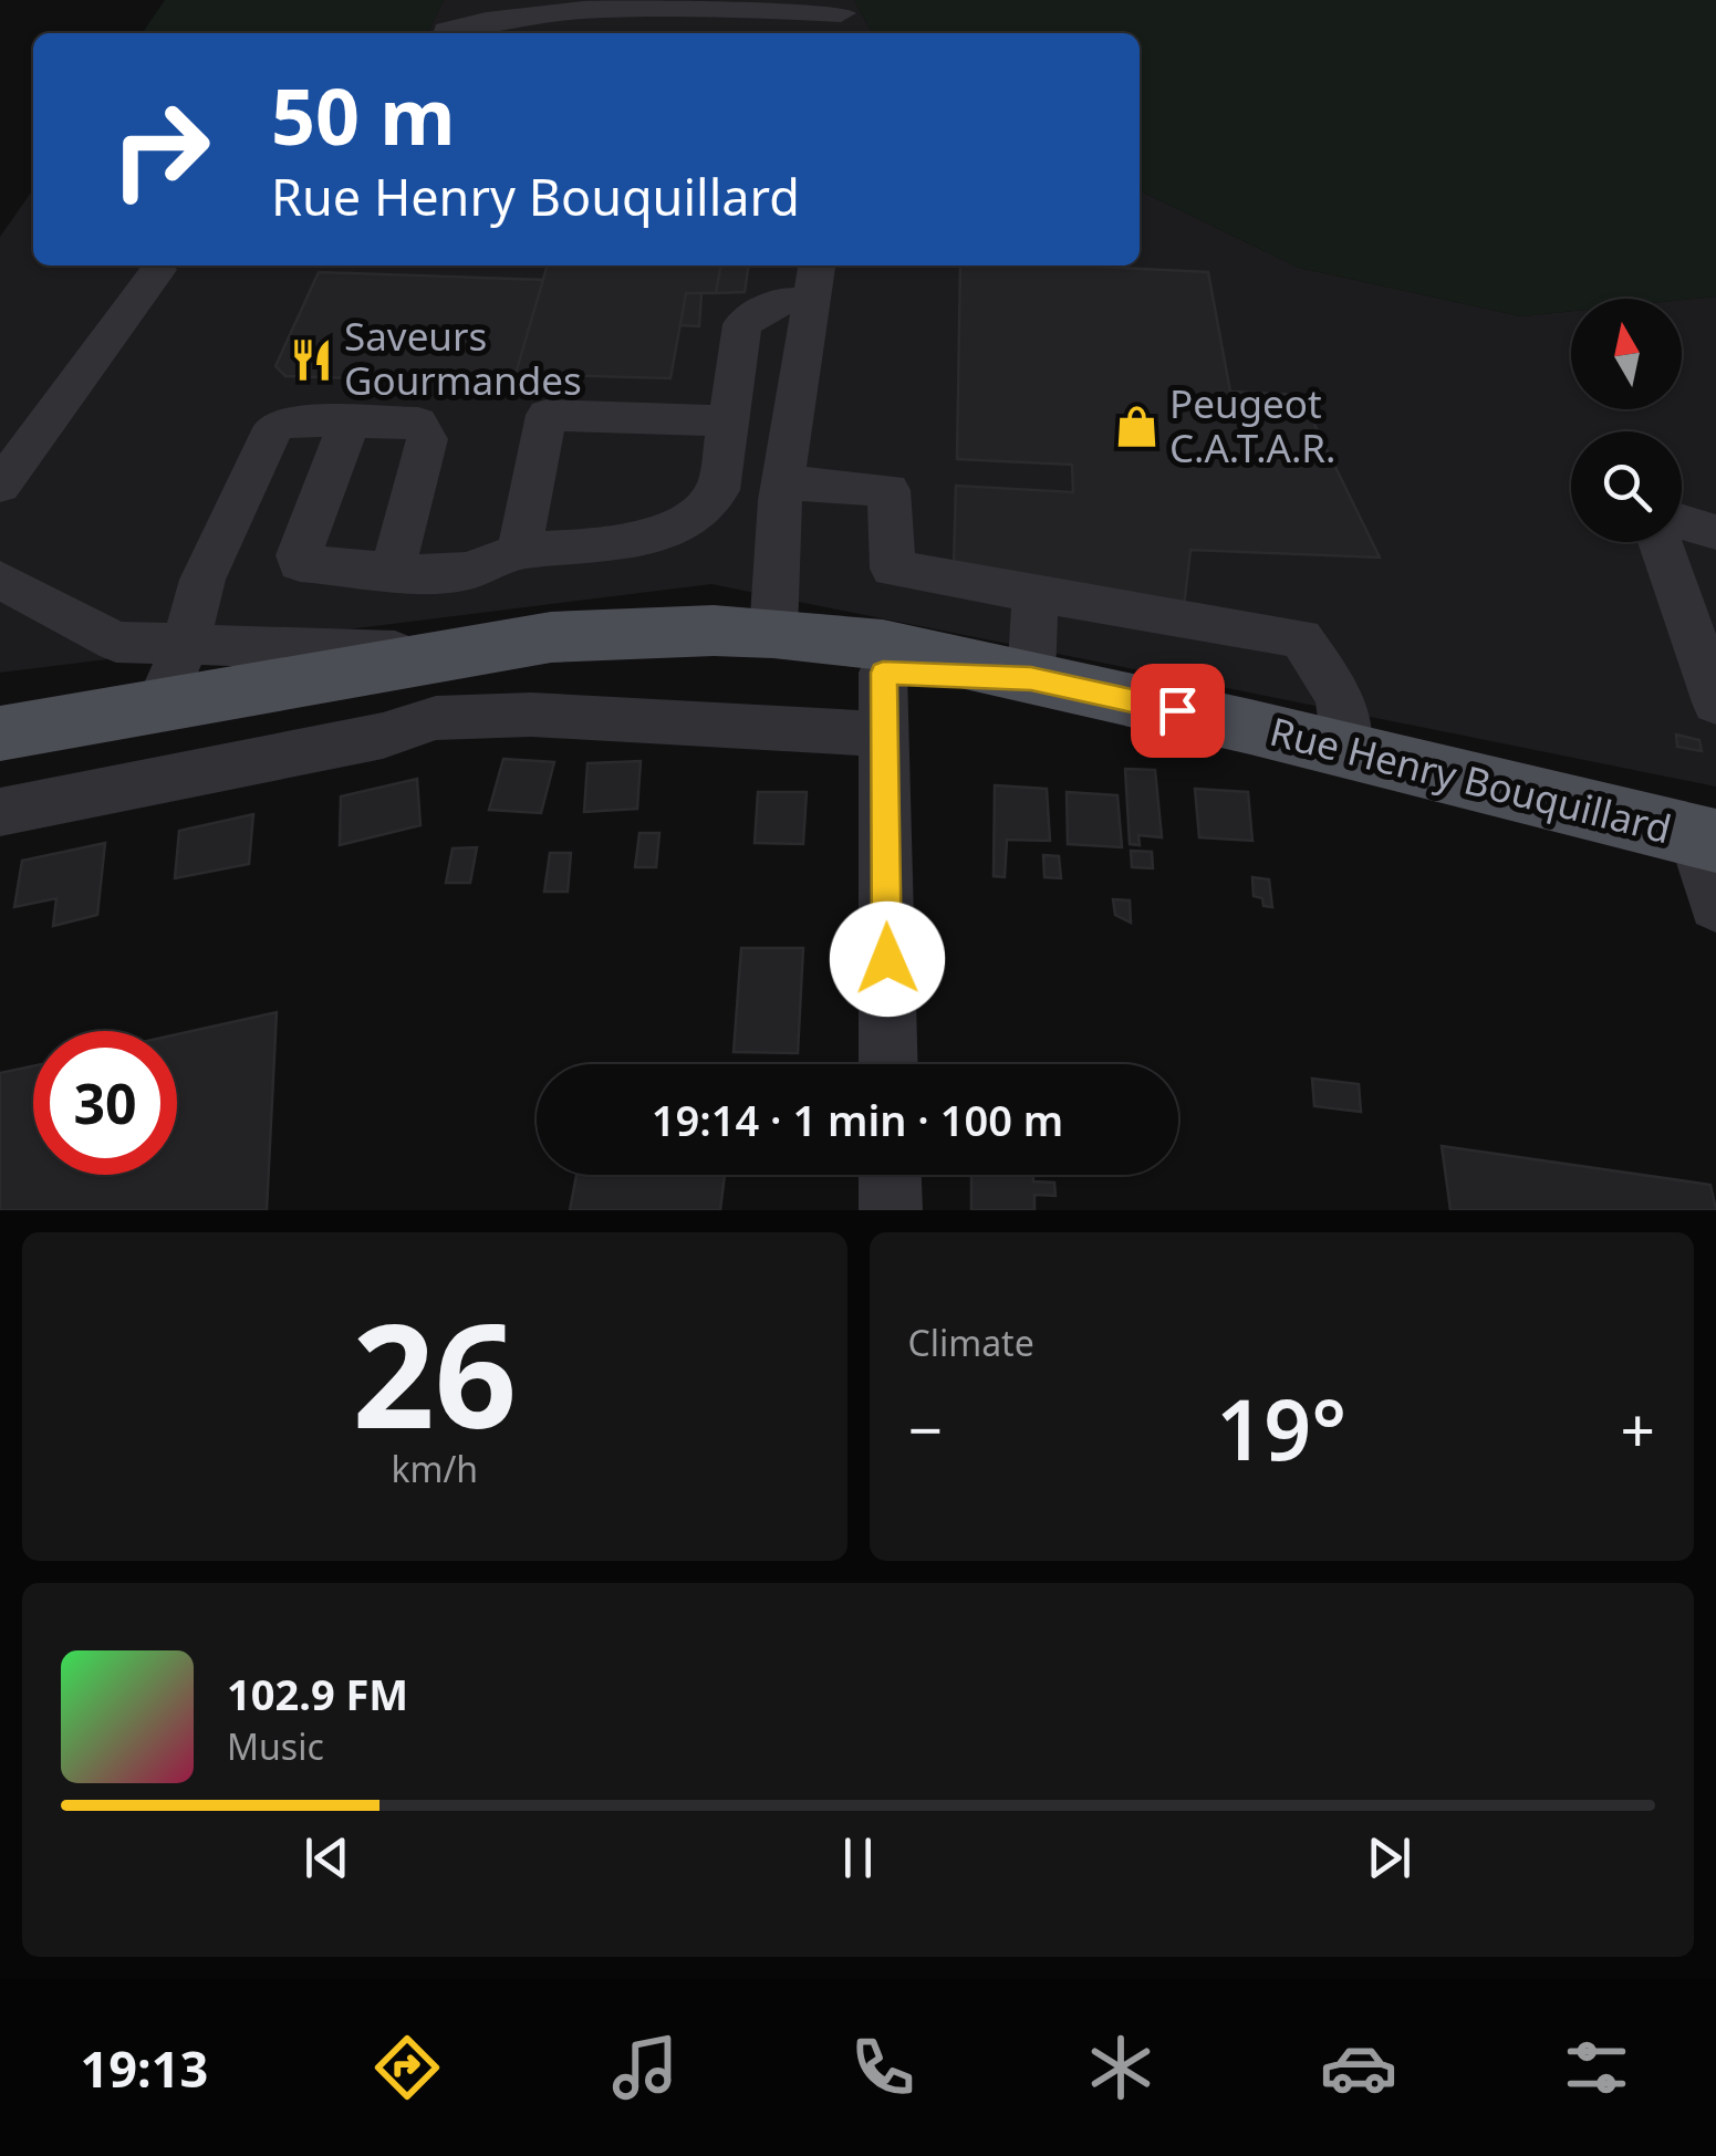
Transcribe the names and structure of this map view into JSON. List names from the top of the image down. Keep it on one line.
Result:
{"streets":{"main road":["Rue Henry Bouquillard"]},"places":{"restaurant":["Saveurs Gourmandes"],"shop":["Peugeot C.A.T.A.R."]},"north":"top","page":{"turn":["50 m","Rue Henry Bouquillard"],"limit":"30","trip":"19:14 · 1 min · 100 m","tile":[["26","km/h"],"Climate"],"heat":["−","19°","+"],"song":["102.9 FM","Music"],"tabs":"19:13"}}
